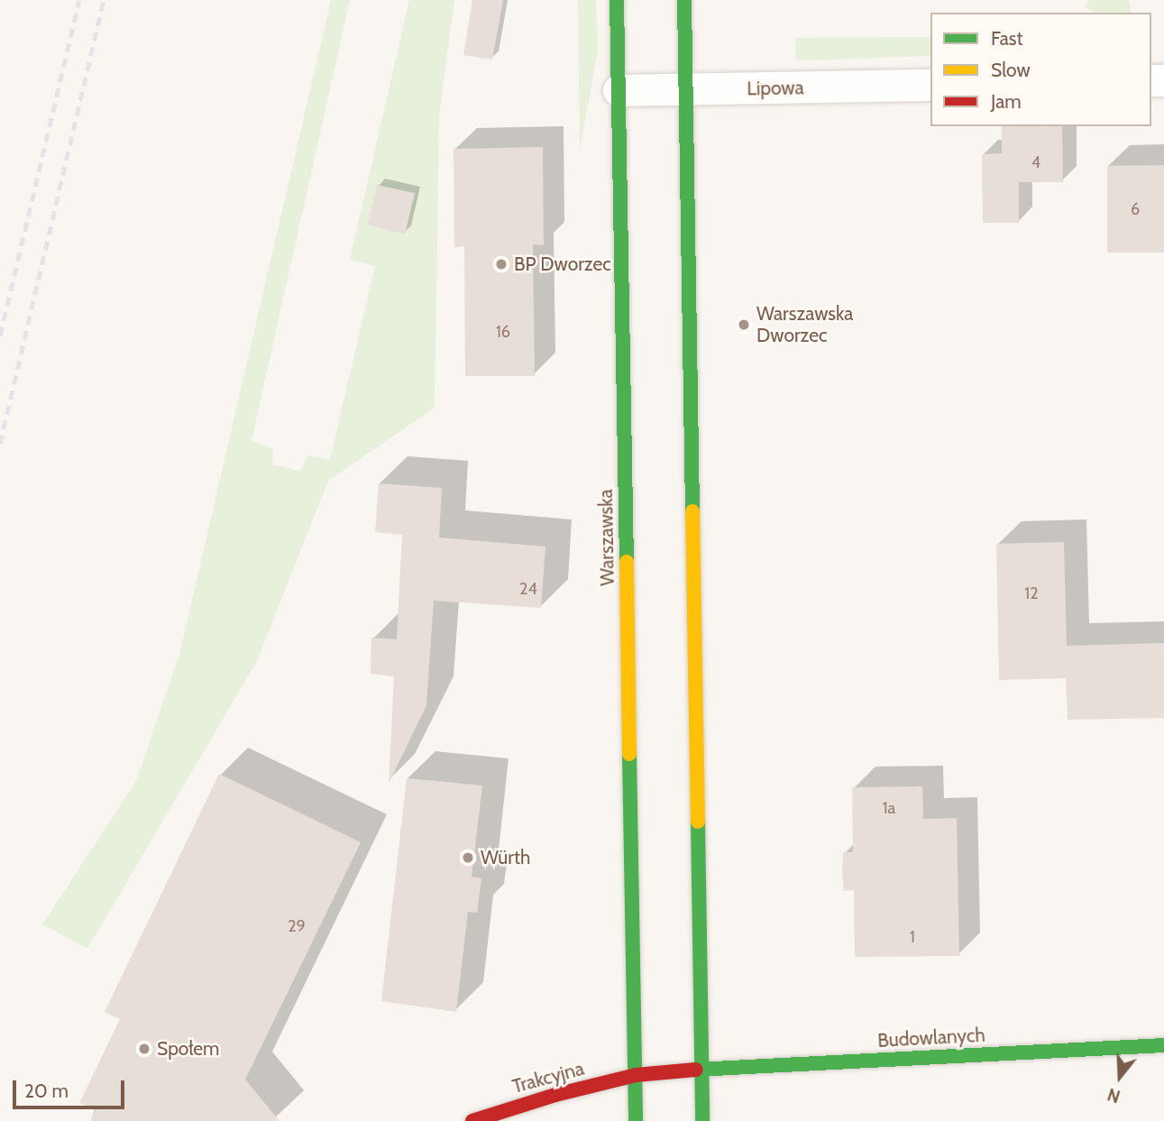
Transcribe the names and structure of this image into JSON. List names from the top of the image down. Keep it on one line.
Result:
{"streets":{"main road":["Warszawska","Budowlanych","Trakcyjna"],"street":["Lipowa"]},"crossings":[["Lipowa","Warszawska"],["Warszawska","Trakcyjna"]],"places":["BP Dworzec","Warszawska Dworzec","Würth","Społem"],"house_numbers":["4","6","16","24","12","1a","29","1"],"legend":["Fast","Slow","Jam"],"scale_bar":"20 m","north":"bottom"}
